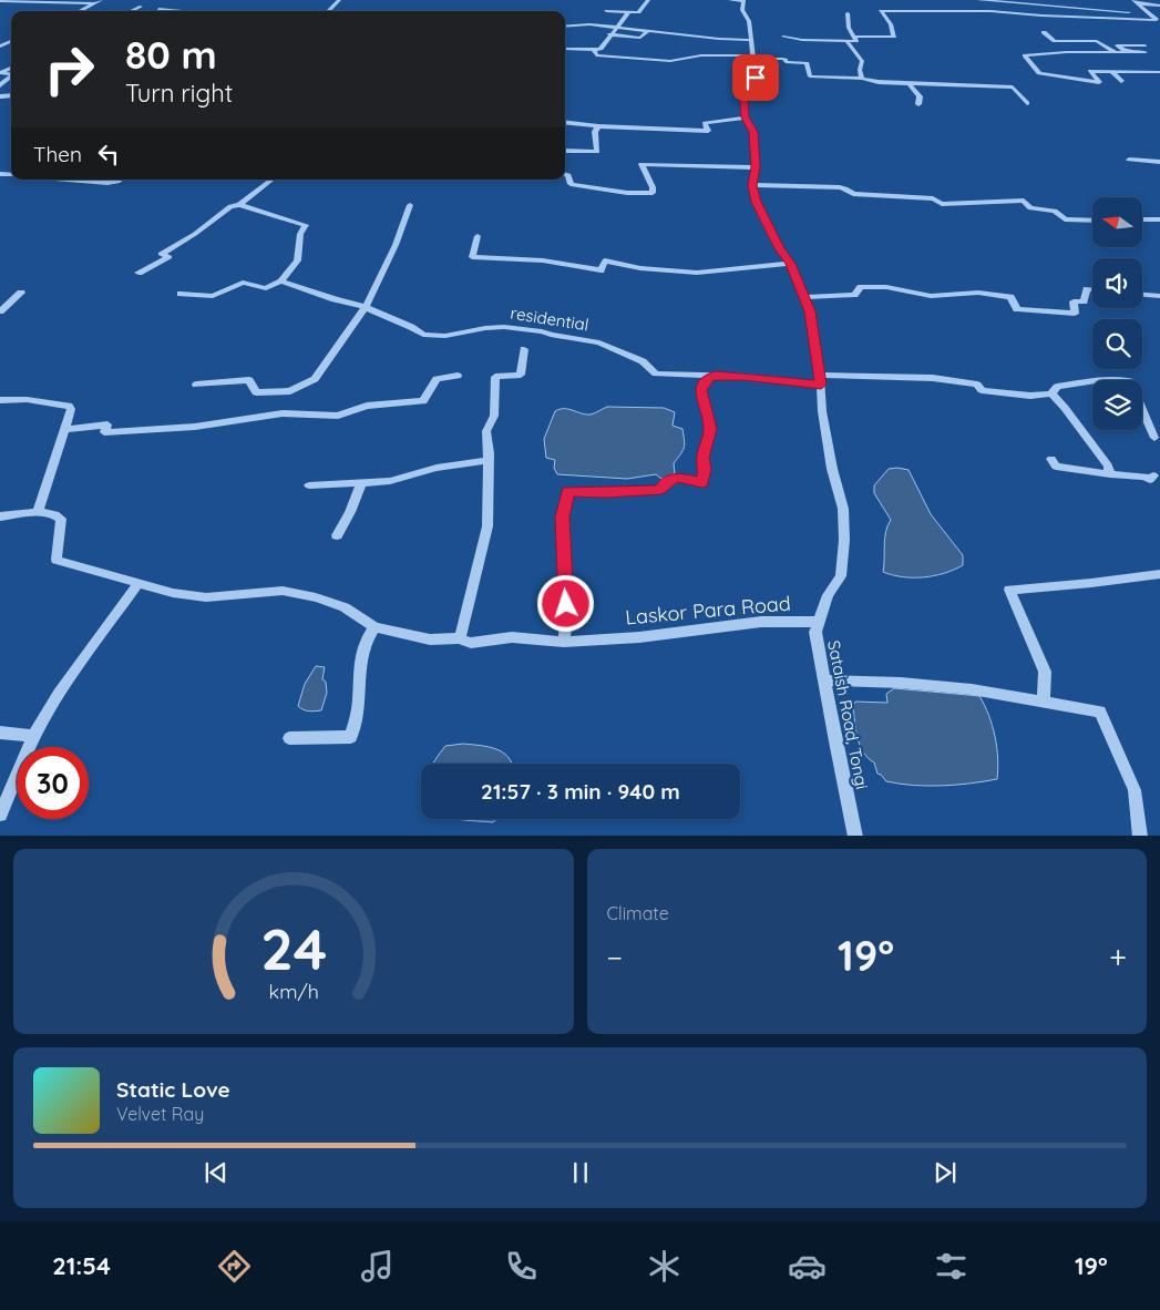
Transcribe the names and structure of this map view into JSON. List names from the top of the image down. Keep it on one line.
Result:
{"streets":{"street":["residential","Laskor Para Road","Sataish Road, Tongi"]},"crossings":[["residential","Sataish Road, Tongi"],["Laskor Para Road","Sataish Road, Tongi"]],"north":"left","page":{"turn":["80 m","Turn right"],"then":"Then","limit":"30","trip":"21:57 · 3 min · 940 m","tile":"Climate","heat":["−","19°","+"],"song":["Static Love","Velvet Ray"],"tabs":["21:54","19°"],"gauge":["24","km/h"]}}
